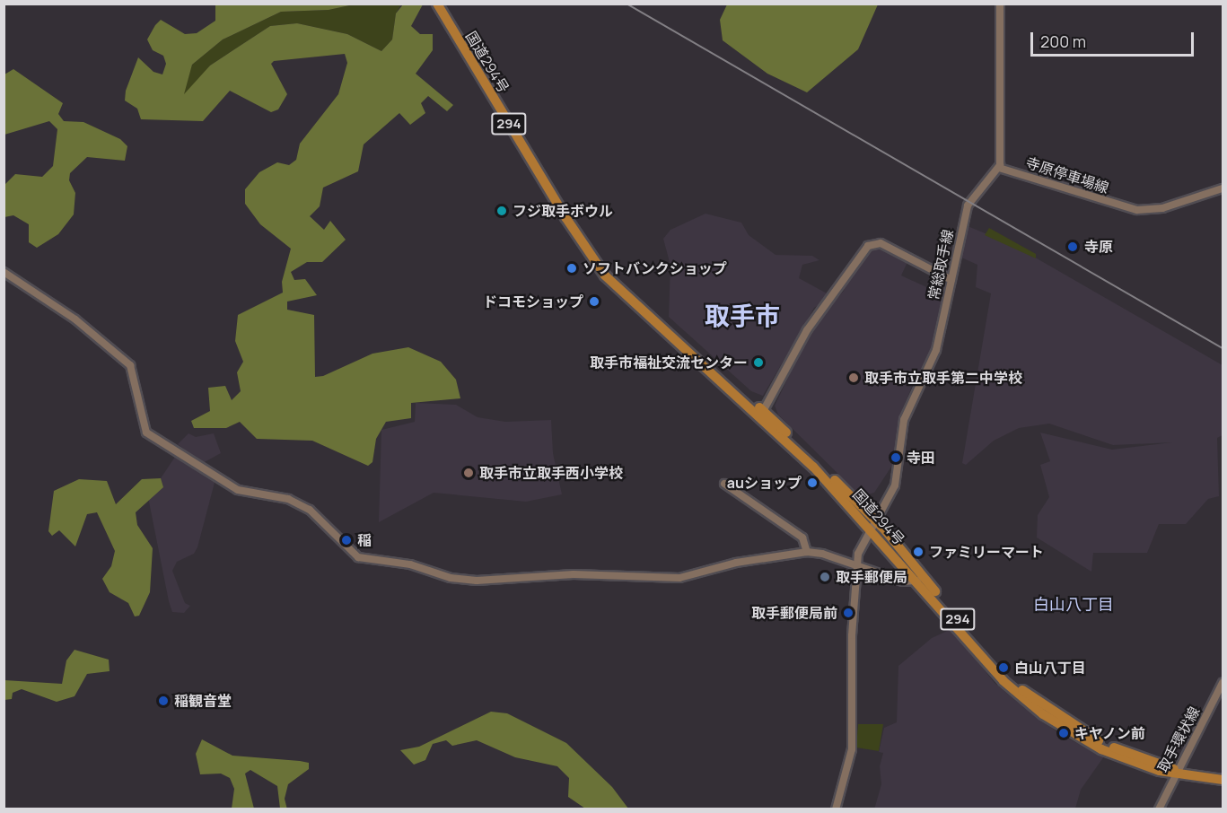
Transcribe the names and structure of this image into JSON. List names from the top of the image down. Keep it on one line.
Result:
{"streets":{"highway":["国道294号","294"],"street":["寺原停車場線","常総取手線","取手環状線"]},"crossings":[["国道294号","常総取手線"],["国道294号","取手環状線"],["寺原停車場線","常総取手線"]],"districts":["取手市","白山八丁目"],"places":["フジ取手ボウル","寺原","ソフトバンクショップ","ドコモショップ","取手市福祉交流センター","取手市立取手第二中学校","寺田","取手市立取手西小学校","auショップ","稲","ファミリーマート","取手郵便局","取手郵便局前","白山八丁目","稲観音堂","キヤノン前"],"scale_bar":"200 m"}
